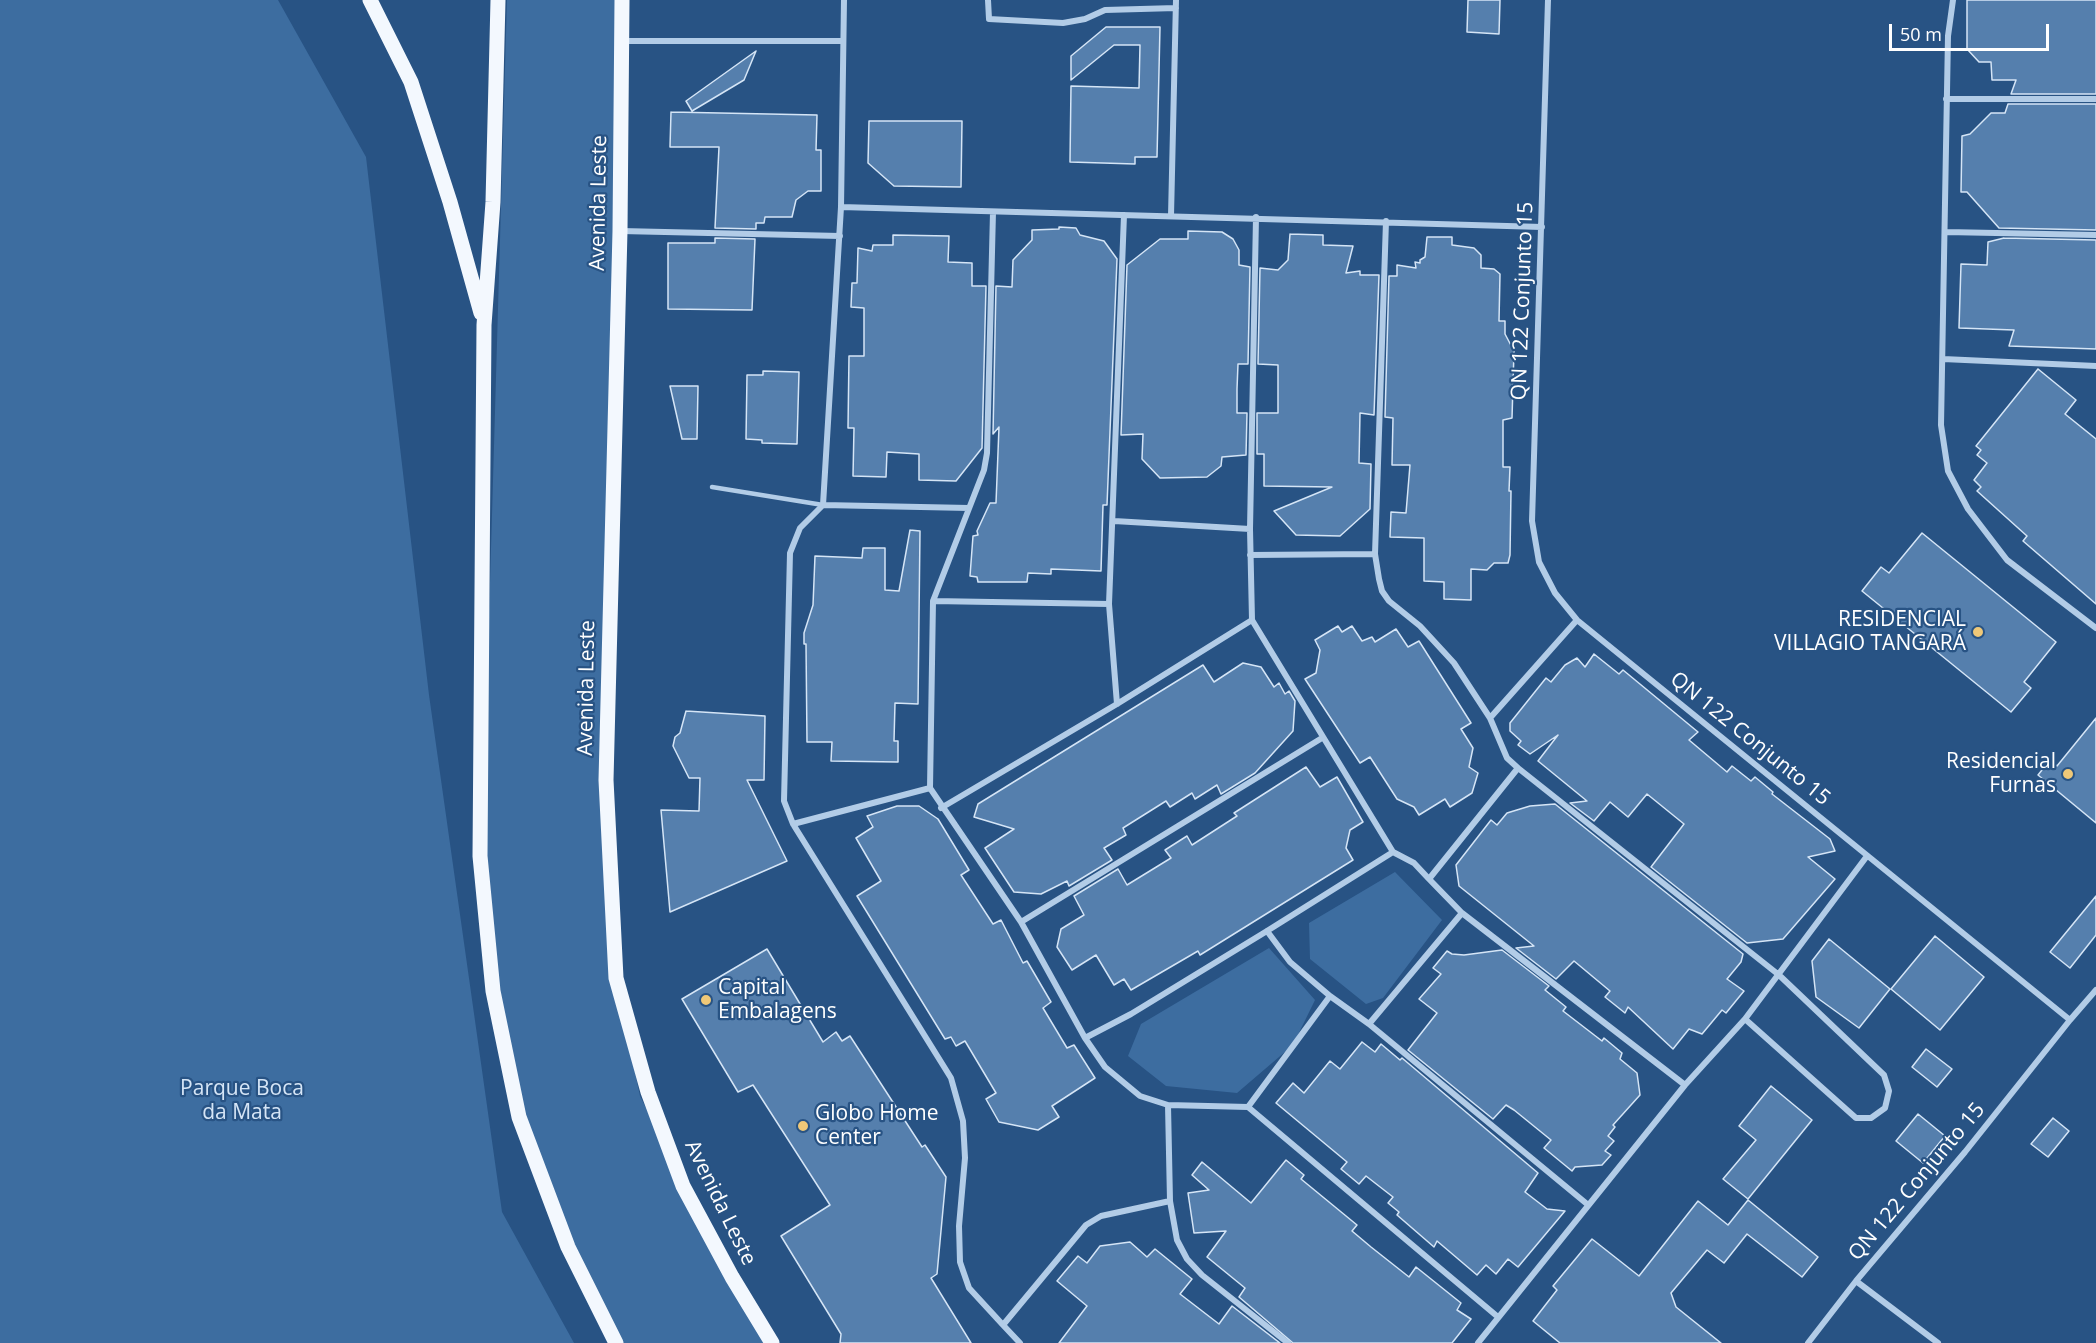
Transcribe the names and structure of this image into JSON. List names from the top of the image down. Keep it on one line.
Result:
{"streets":{"main road":["Avenida Leste"],"street":["QN 122 Conjunto 15"]},"parks":["Parque Boca da Mata"],"places":["RESIDENCIAL VILLAGIO TANGARÁ","Residencial Furnas","Capital Embalagens","Globo Home Center"],"scale_bar":"50 m"}
